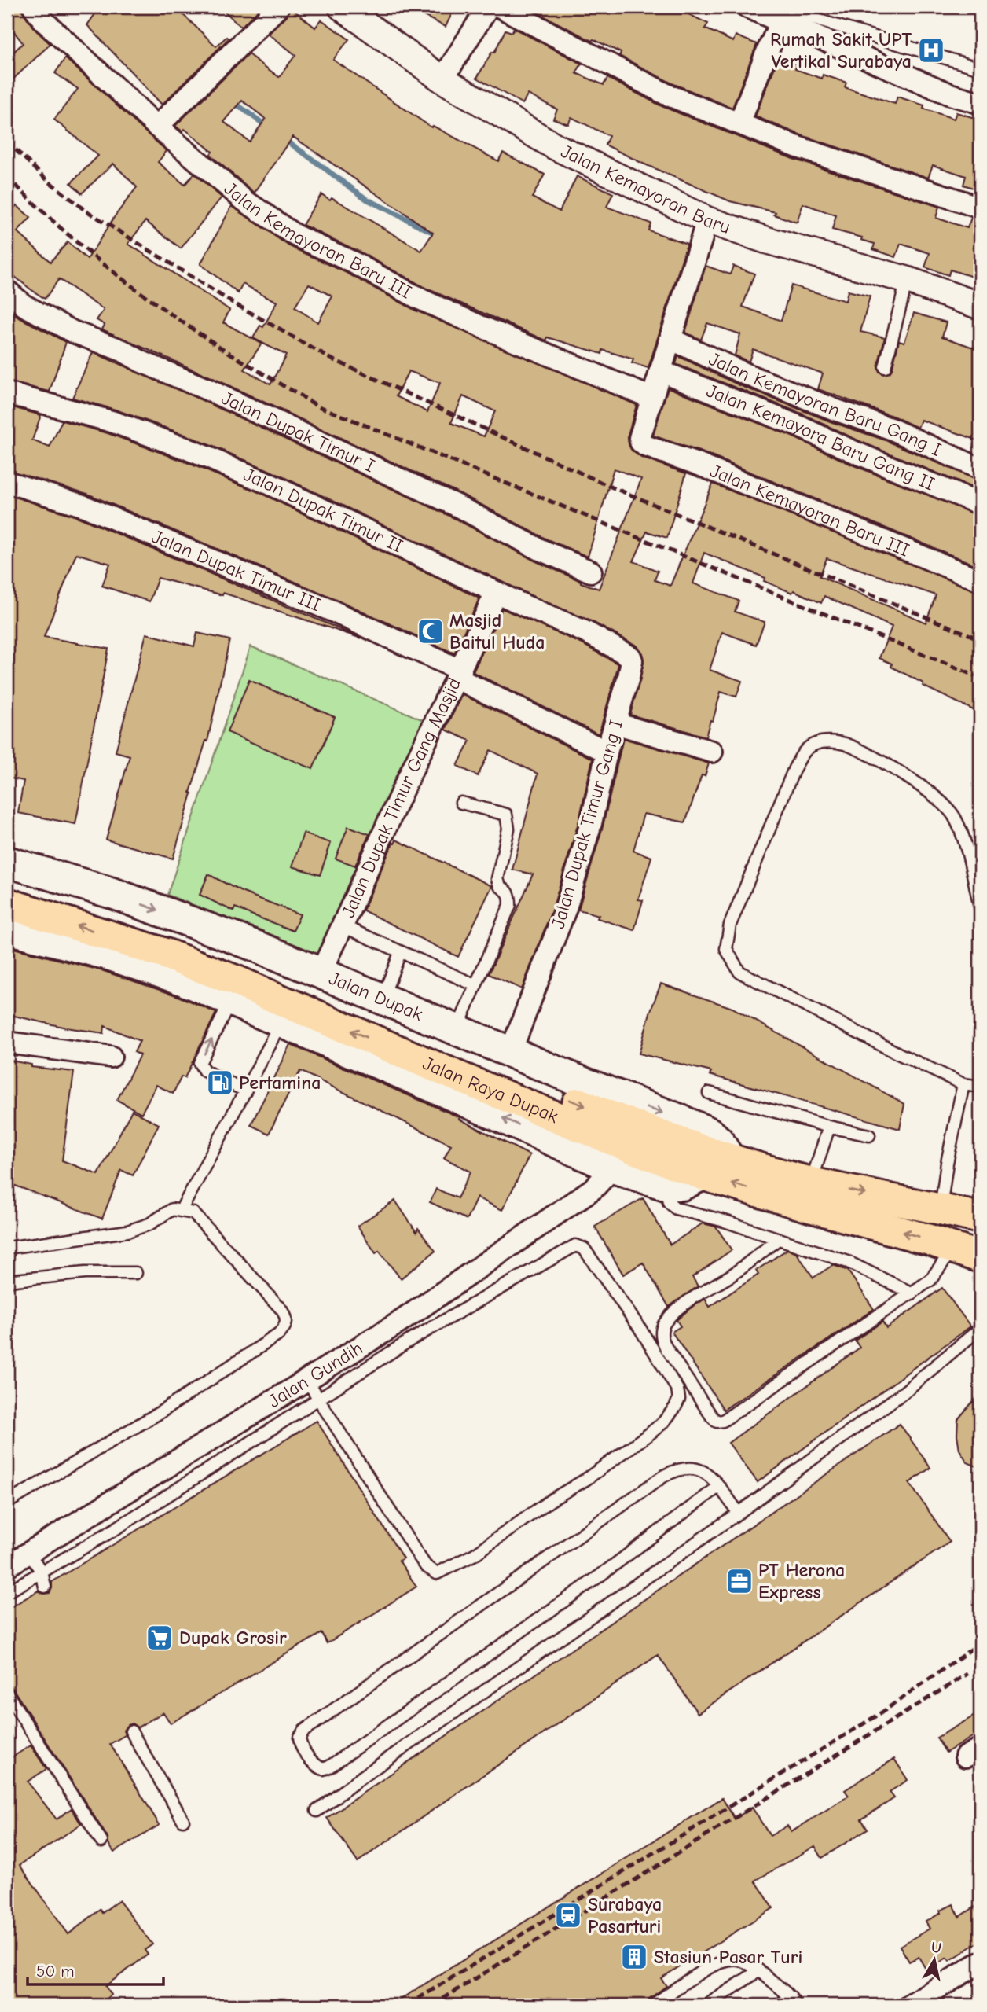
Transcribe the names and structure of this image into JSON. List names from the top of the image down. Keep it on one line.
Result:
{"streets":{"main road":["Jalan Dupak","Jalan Raya Dupak"],"street":["Jalan Kemayoran Baru","Jalan Kemayoran Baru III","Jalan Kemayoran Baru Gang I","Jalan Dupak Timur I","Jalan Kemayora Baru Gang II","Jalan Dupak Timur II","Jalan Dupak Timur III","Jalan Dupak Timur Gang Masjid","Jalan Dupak Timur Gang I","Jalan Gundih"]},"crossings":[["Jalan Dupak Timur II","Jalan Dupak Timur Gang Masjid"],["Jalan Dupak Timur II","Jalan Dupak Timur Gang I"],["Jalan Dupak Timur III","Jalan Dupak Timur Gang Masjid"],["Jalan Dupak Timur III","Jalan Dupak Timur Gang I"],["Jalan Dupak Timur Gang Masjid","Jalan Dupak"],["Jalan Dupak Timur Gang I","Jalan Dupak"],["Jalan Dupak","Jalan Raya Dupak"]],"places":{"hospital":["Rumah Sakit UPT Vertikal Surabaya"],"mosque":["Masjid Baitul Huda"],"fuel station":["Pertamina"],"office":["PT Herona Express"],"supermarket":["Dupak Grosir"],"station":["Surabaya Pasarturi"],"building":["Stasiun Pasar Turi"]},"scale_bar":"50 m","north":"top"}
